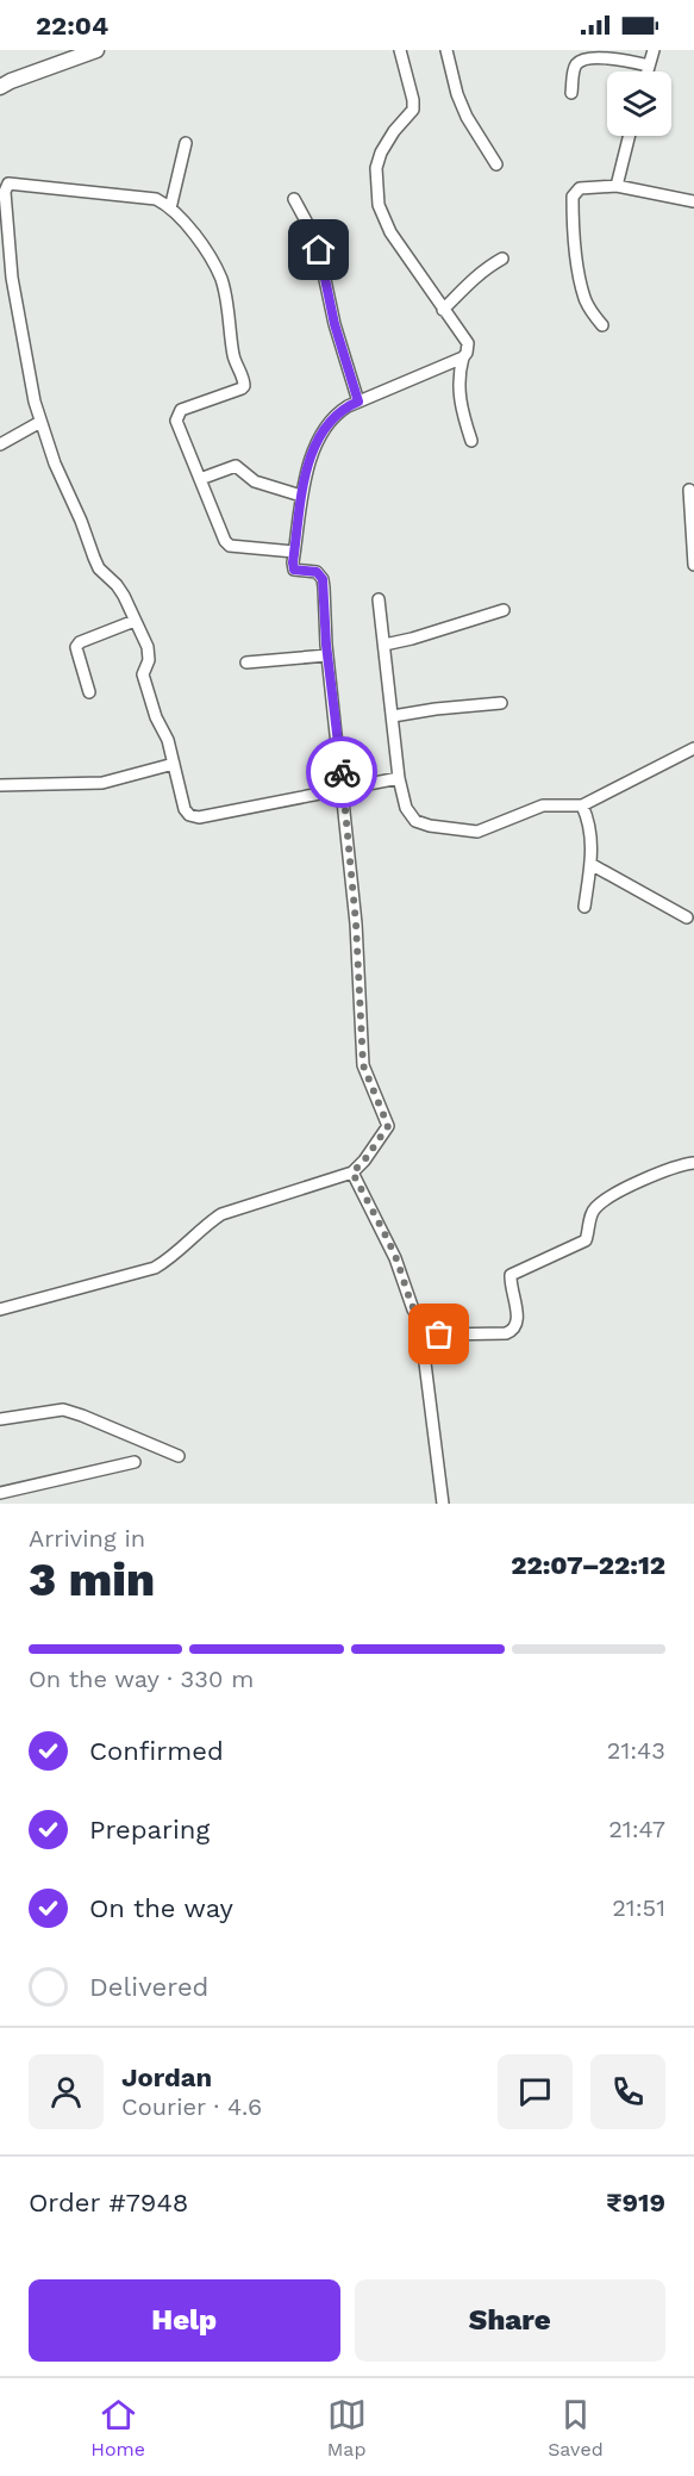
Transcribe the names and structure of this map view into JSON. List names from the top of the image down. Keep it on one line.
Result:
{"page":{"status":"22:04","heading":["3 min","Arriving in","22:07–22:12"],"panel":["Jordan","Courier · 4.6","Order #7948","₹919"],"bar":"On the way · 330 m","list":[["Confirmed","21:43"],["Preparing","21:47"],["On the way","21:51"],"Delivered"],"buttons":["Help","Share"],"tabs":["Home","Map","Saved"]}}
